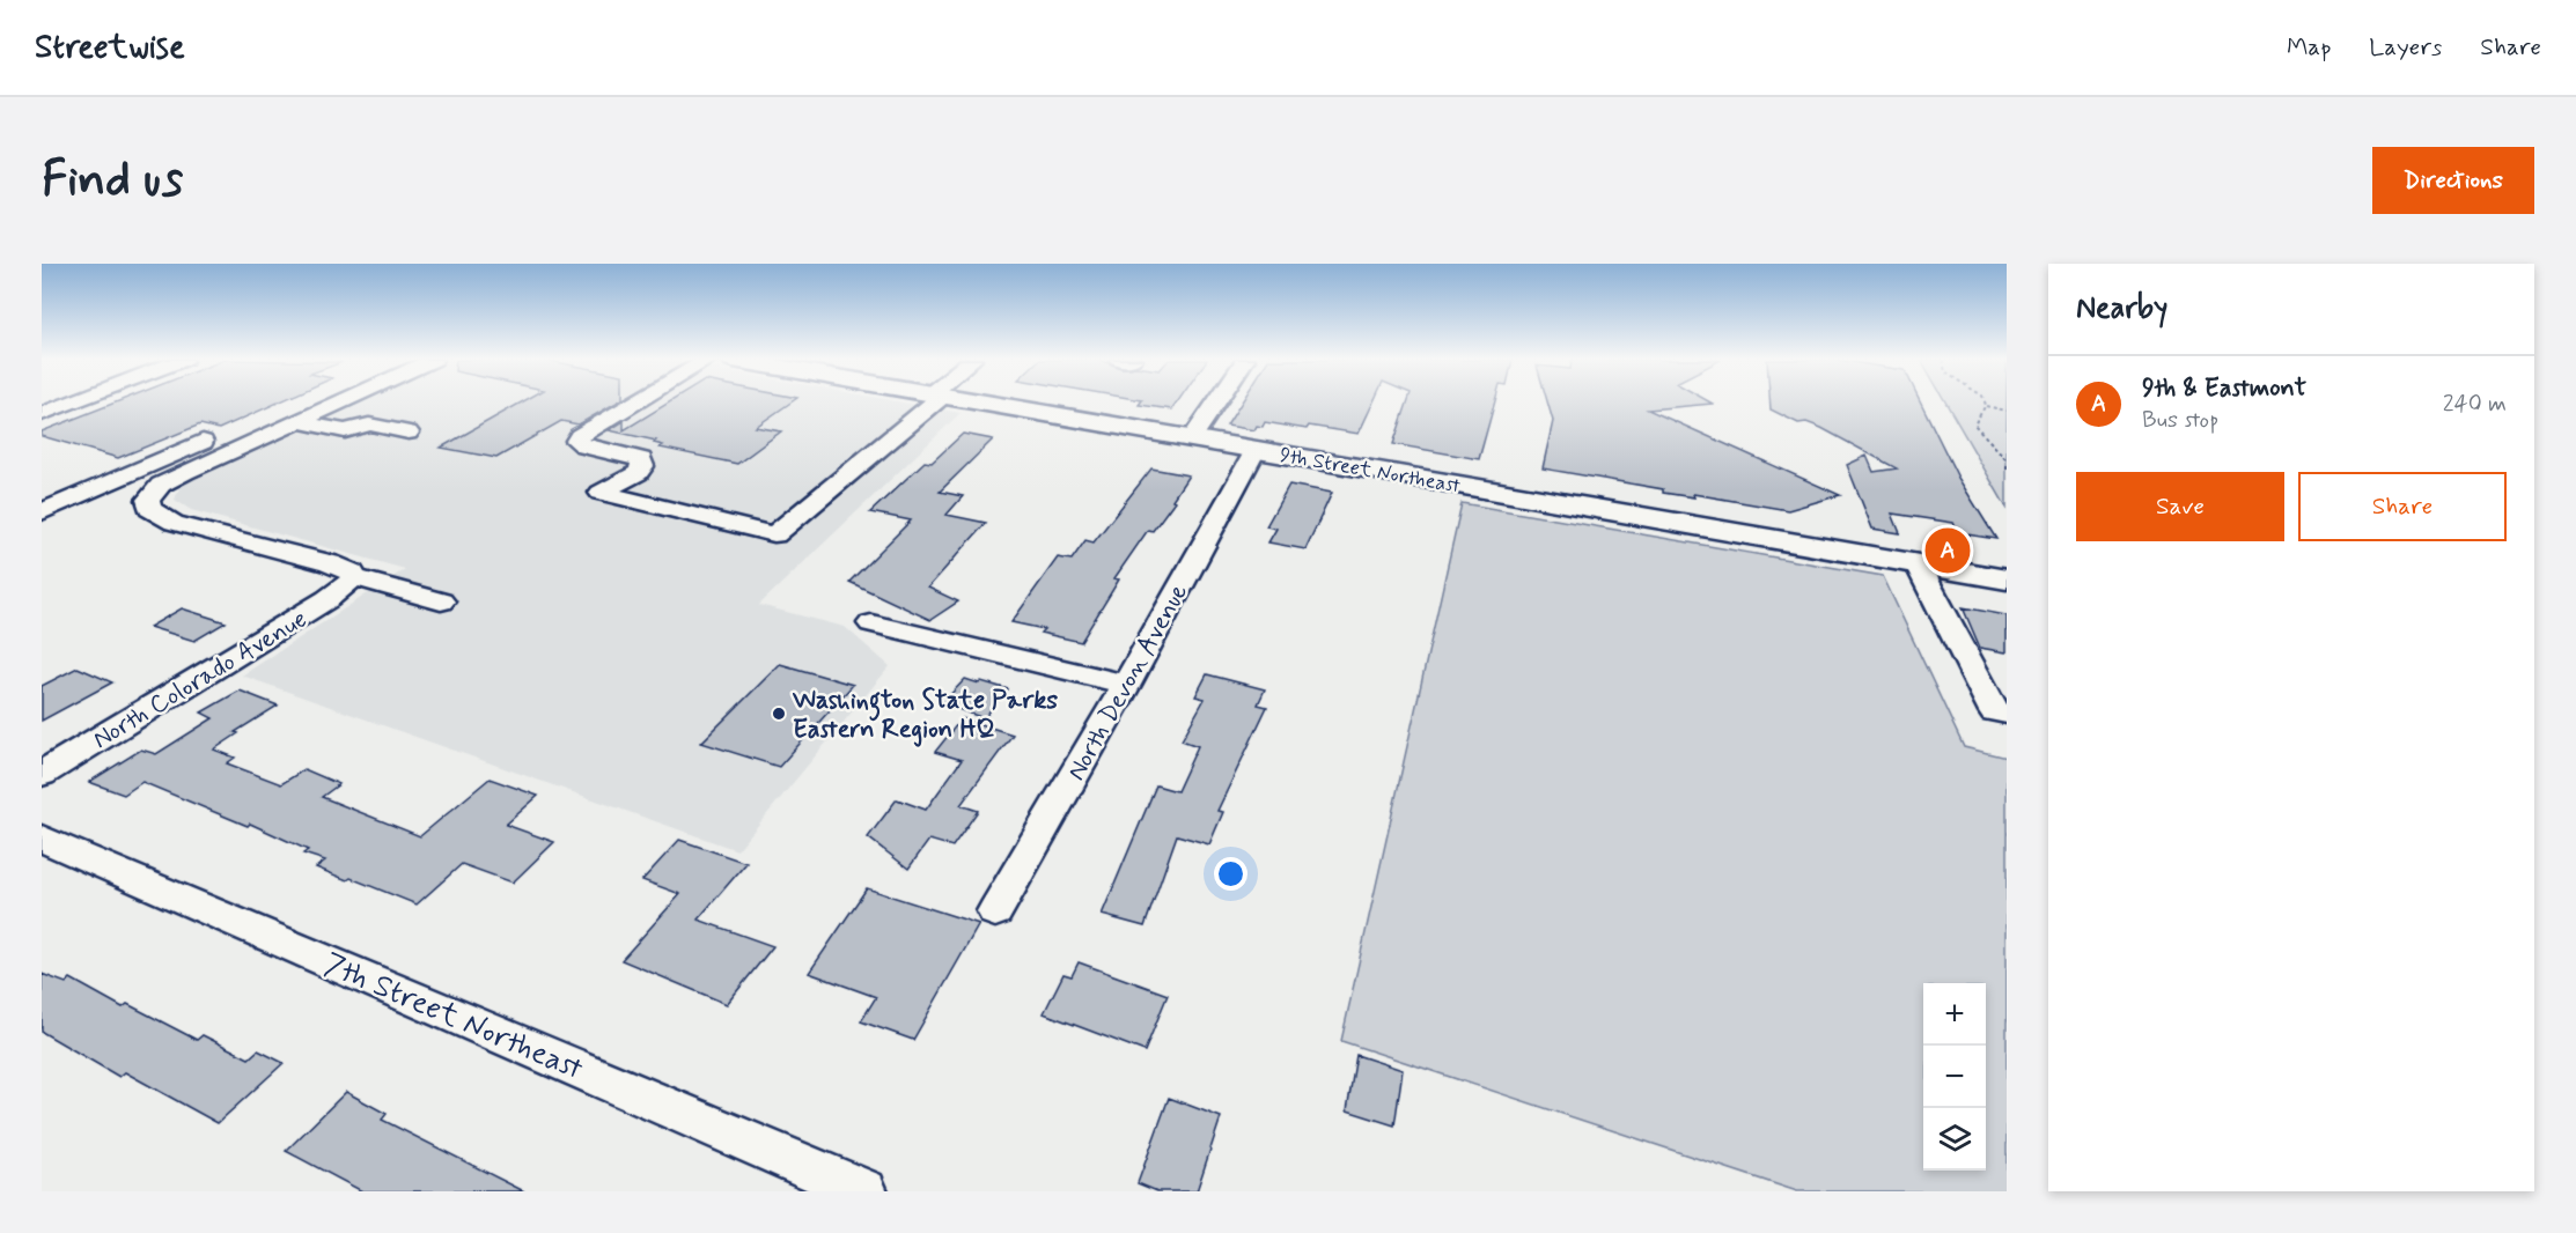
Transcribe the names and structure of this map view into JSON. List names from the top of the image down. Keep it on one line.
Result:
{"streets":{"main road":["9th Street Northeast"],"street":["North Colorado Avenue","North Devon Avenue","7th Street Northeast"]},"crossings":[["9th Street Northeast","North Devon Avenue"]],"places":["Washington State Parks Eastern Region HQ"],"page":{"header":"Streetwise","nav":["Map","Layers","Share"],"buttons":["Directions",["Save","Share"]],"title":"Find us","heading":"Nearby","list":[{"mark":"A","name":"9th & Eastmont","note":"Bus stop","value":"240 m"}],"pins":"A","map_buttons":["+","−"]}}
